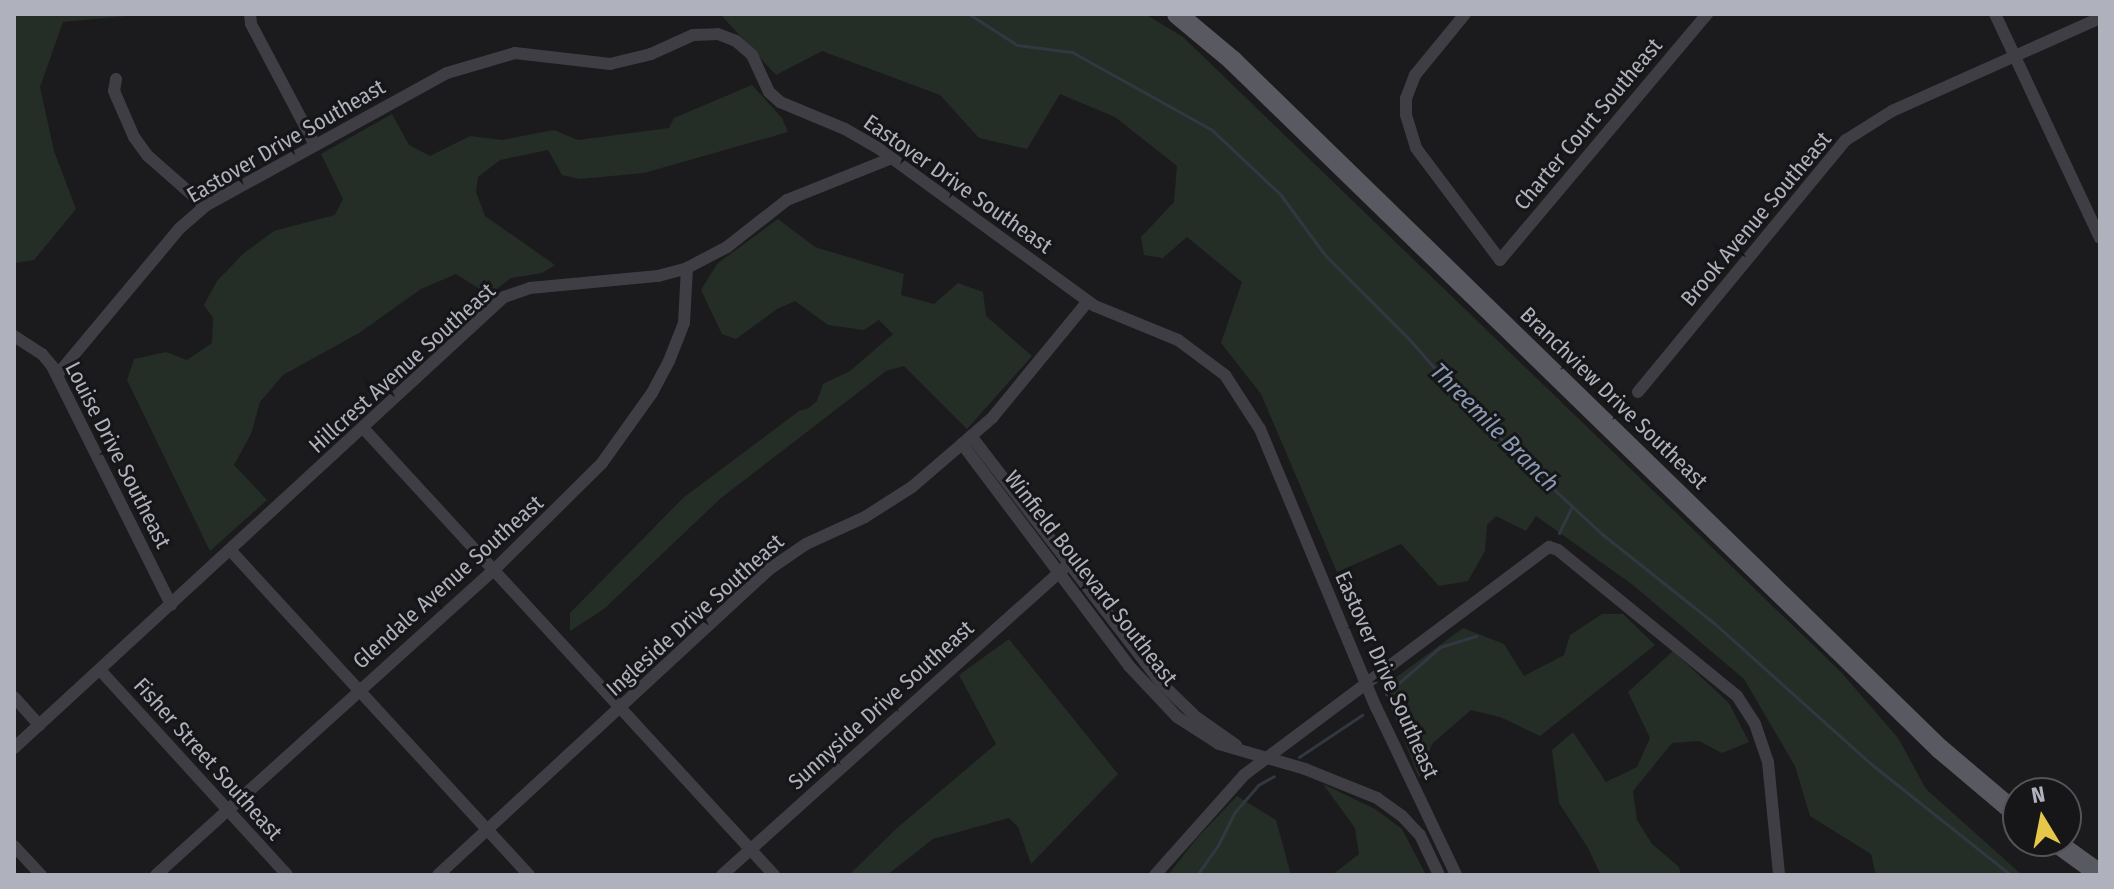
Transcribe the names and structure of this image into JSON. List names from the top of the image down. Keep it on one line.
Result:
{"streets":{"main road":["Branchview Drive Southeast"],"street":["Charter Court Southeast","Eastover Drive Southeast","Brook Avenue Southeast","Hillcrest Avenue Southeast","Louise Drive Southeast","Winfield Boulevard Southeast","Glendale Avenue Southeast","Ingleside Drive Southeast","Sunnyside Drive Southeast","Fisher Street Southeast"]},"crossings":[["Eastover Drive Southeast","Hillcrest Avenue Southeast"],["Eastover Drive Southeast","Louise Drive Southeast"],["Eastover Drive Southeast","Ingleside Drive Southeast"],["Hillcrest Avenue Southeast","Louise Drive Southeast"],["Hillcrest Avenue Southeast","Glendale Avenue Southeast"],["Hillcrest Avenue Southeast","Fisher Street Southeast"],["Winfield Boulevard Southeast","Ingleside Drive Southeast"],["Winfield Boulevard Southeast","Sunnyside Drive Southeast"],["Glendale Avenue Southeast","Fisher Street Southeast"]],"water":["Threemile Branch"],"north":"top"}
